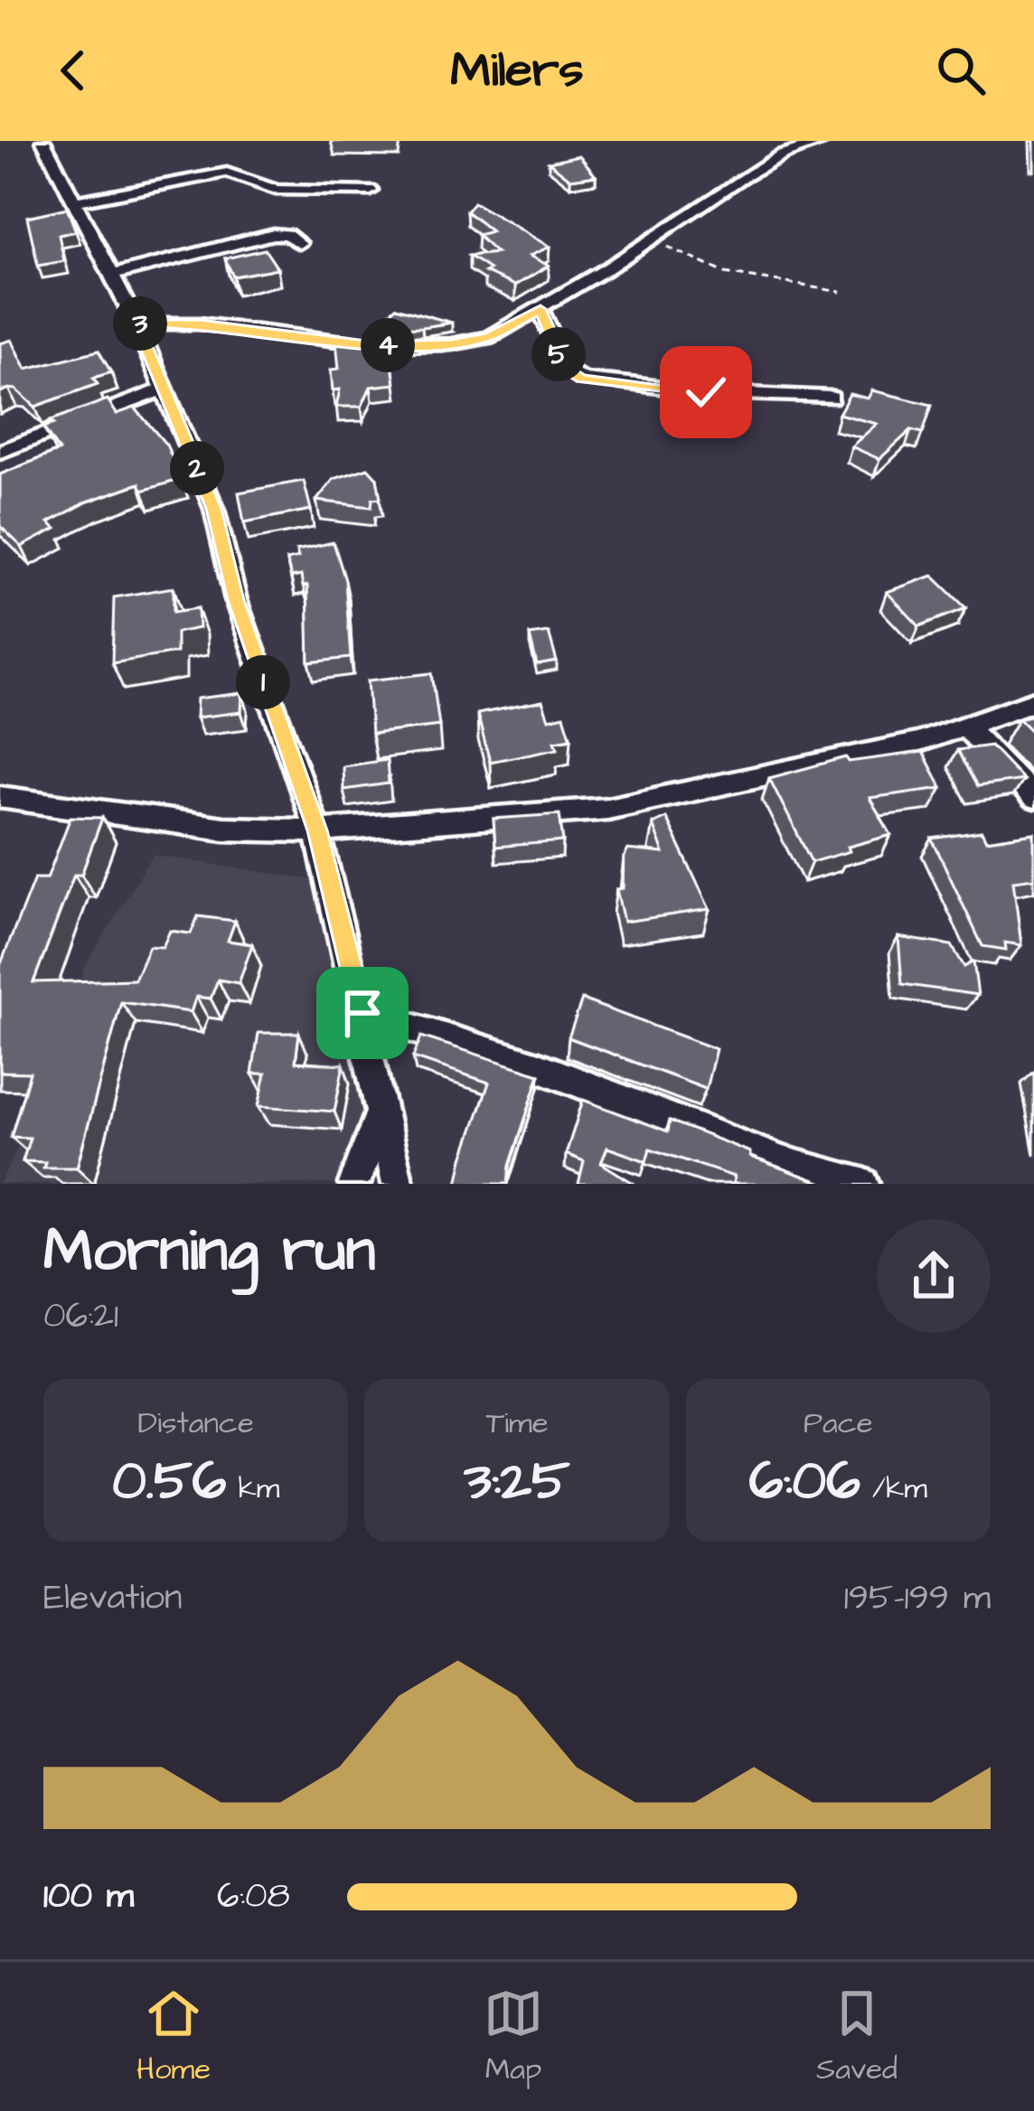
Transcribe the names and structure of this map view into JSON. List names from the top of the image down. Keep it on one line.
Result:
{"page":{"header":"Milers","pins":["3","4","5","2","1"],"heading":["Morning run","06:21"],"stats":[["Distance","0.56 km"],["Time","3:25"],["Pace","6:06 /km"]],"chart":["Elevation","195–199 m"],"list":[{"name":"100 m","note":"6:08"}],"tabs":["Home","Map","Saved"]}}
